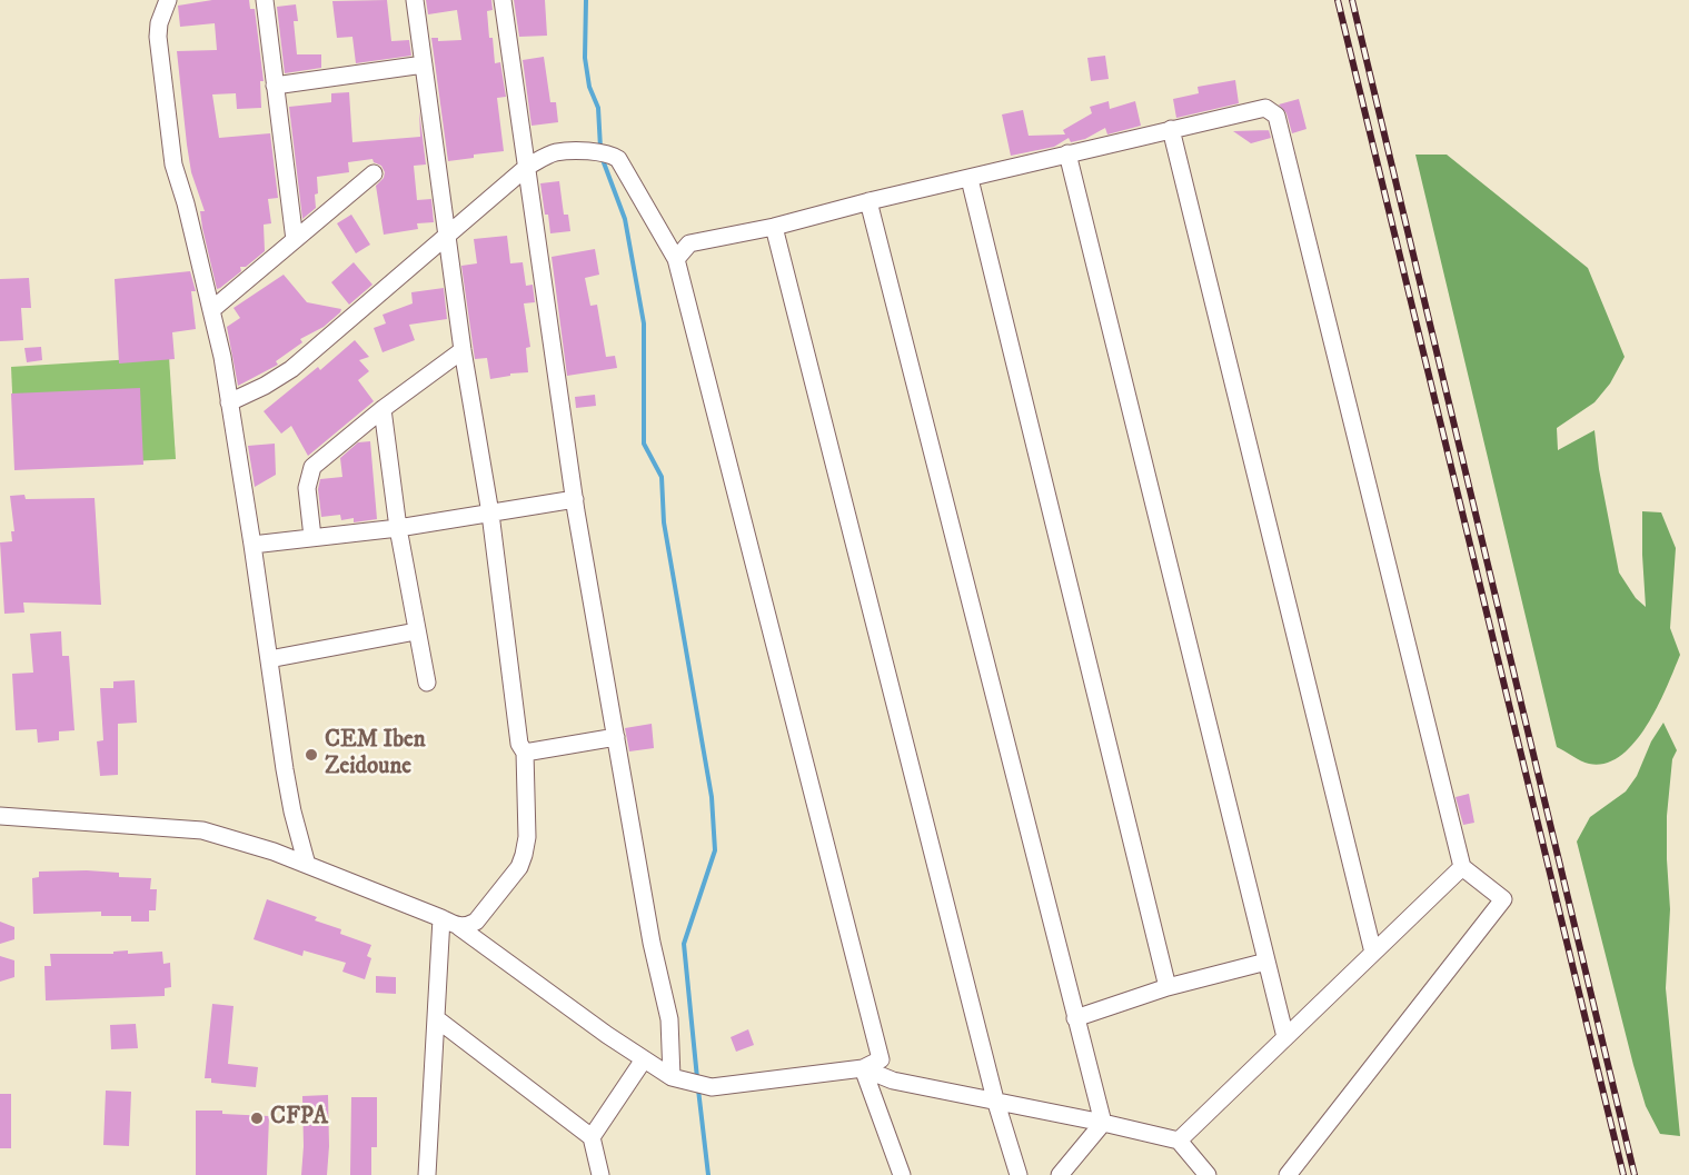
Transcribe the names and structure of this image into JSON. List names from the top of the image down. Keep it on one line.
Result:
{"places":["CEM Iben Zeidoune","CFPA"]}
